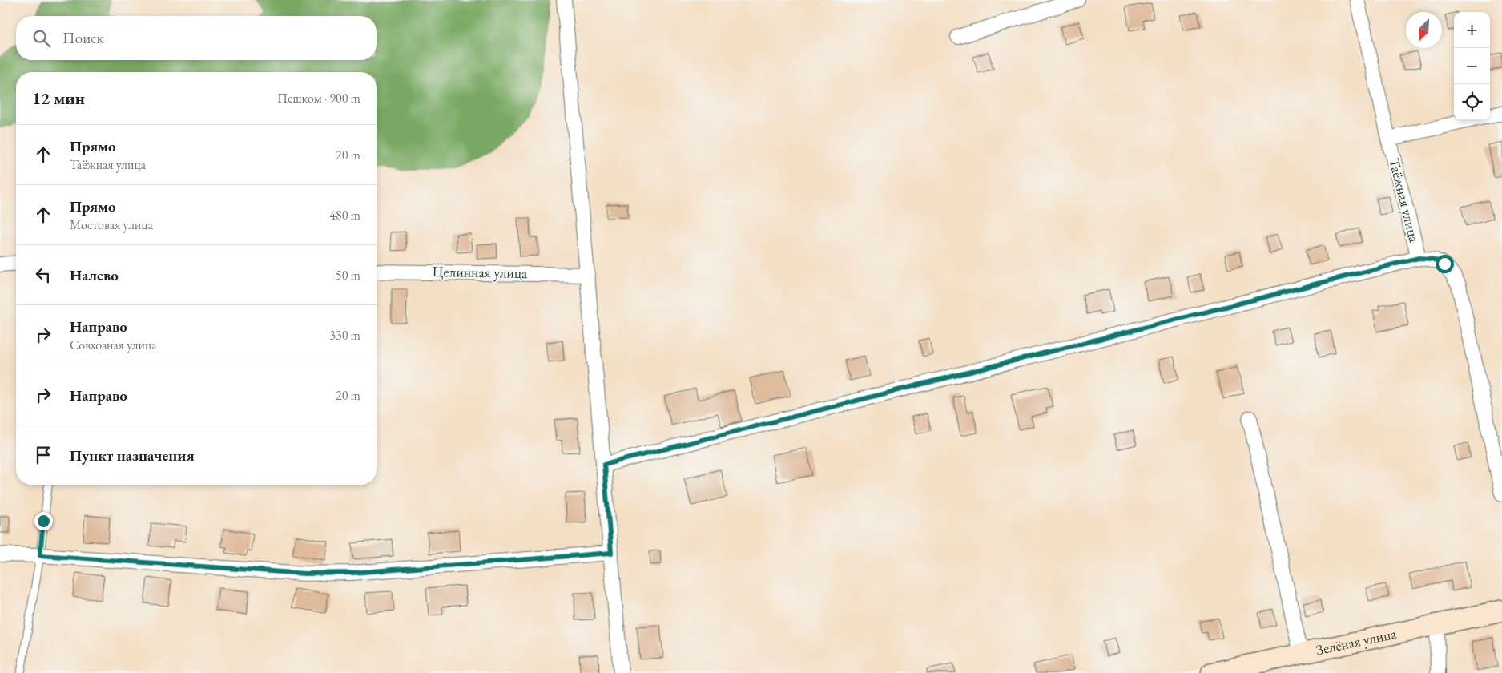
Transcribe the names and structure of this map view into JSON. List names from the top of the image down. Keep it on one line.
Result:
{"streets":{"main road":["Зелёная улица"],"street":["Таёжная улица","Целинная улица"]},"north":"bottom left","page":{"map_buttons":["+","−"],"search":"Поиск","heading":["12 мин","Пешком · 900 m"],"list":[["Прямо","Таёжная улица","20 m"],["Прямо","Мостовая улица","480 m"],["Налево","50 m"],["Направо","Совхозная улица","330 m"],["Направо","20 m"],"Пункт назначения"]}}
